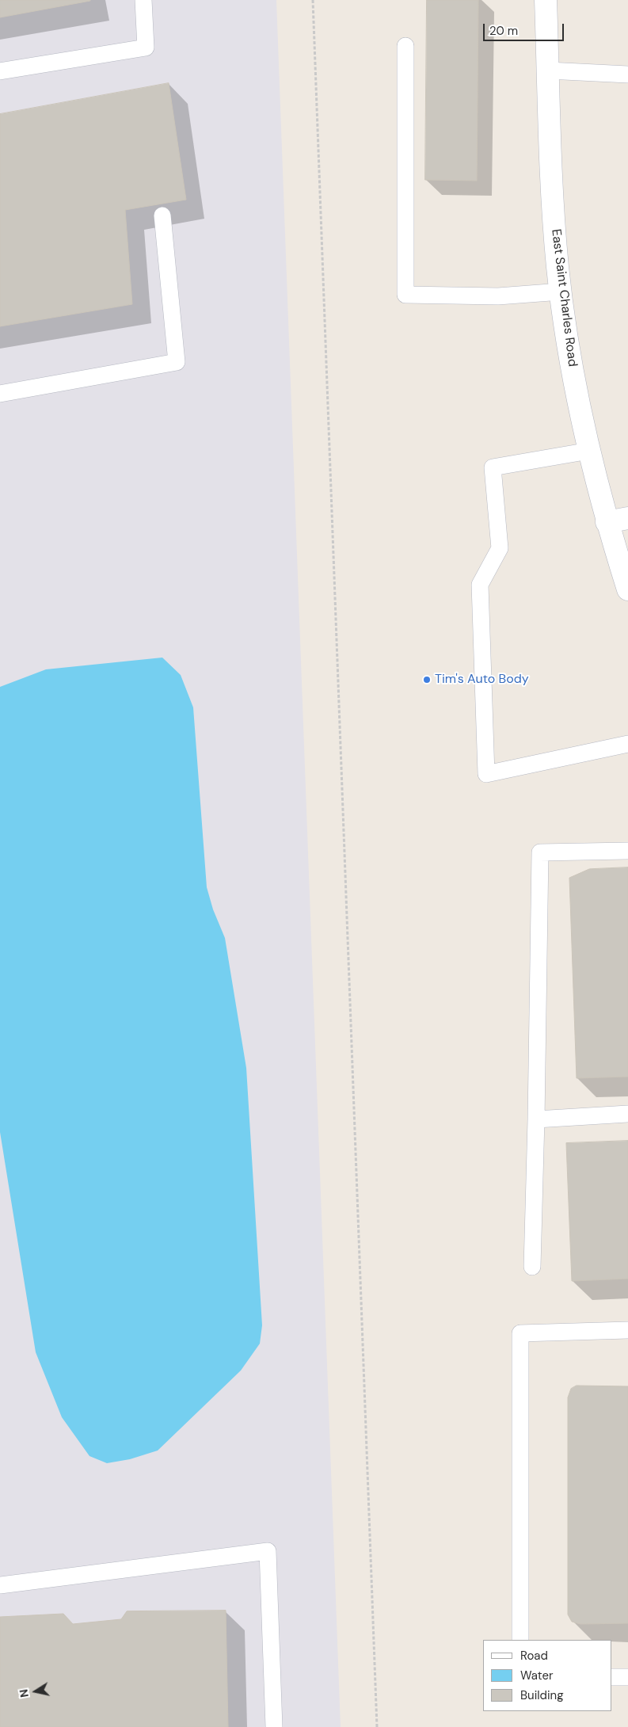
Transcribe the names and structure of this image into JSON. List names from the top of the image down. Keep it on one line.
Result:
{"streets":{"street":["East Saint Charles Road"]},"places":["Tim's Auto Body"],"legend":["Road","Water","Building"],"scale_bar":"20 m","north":"left"}
